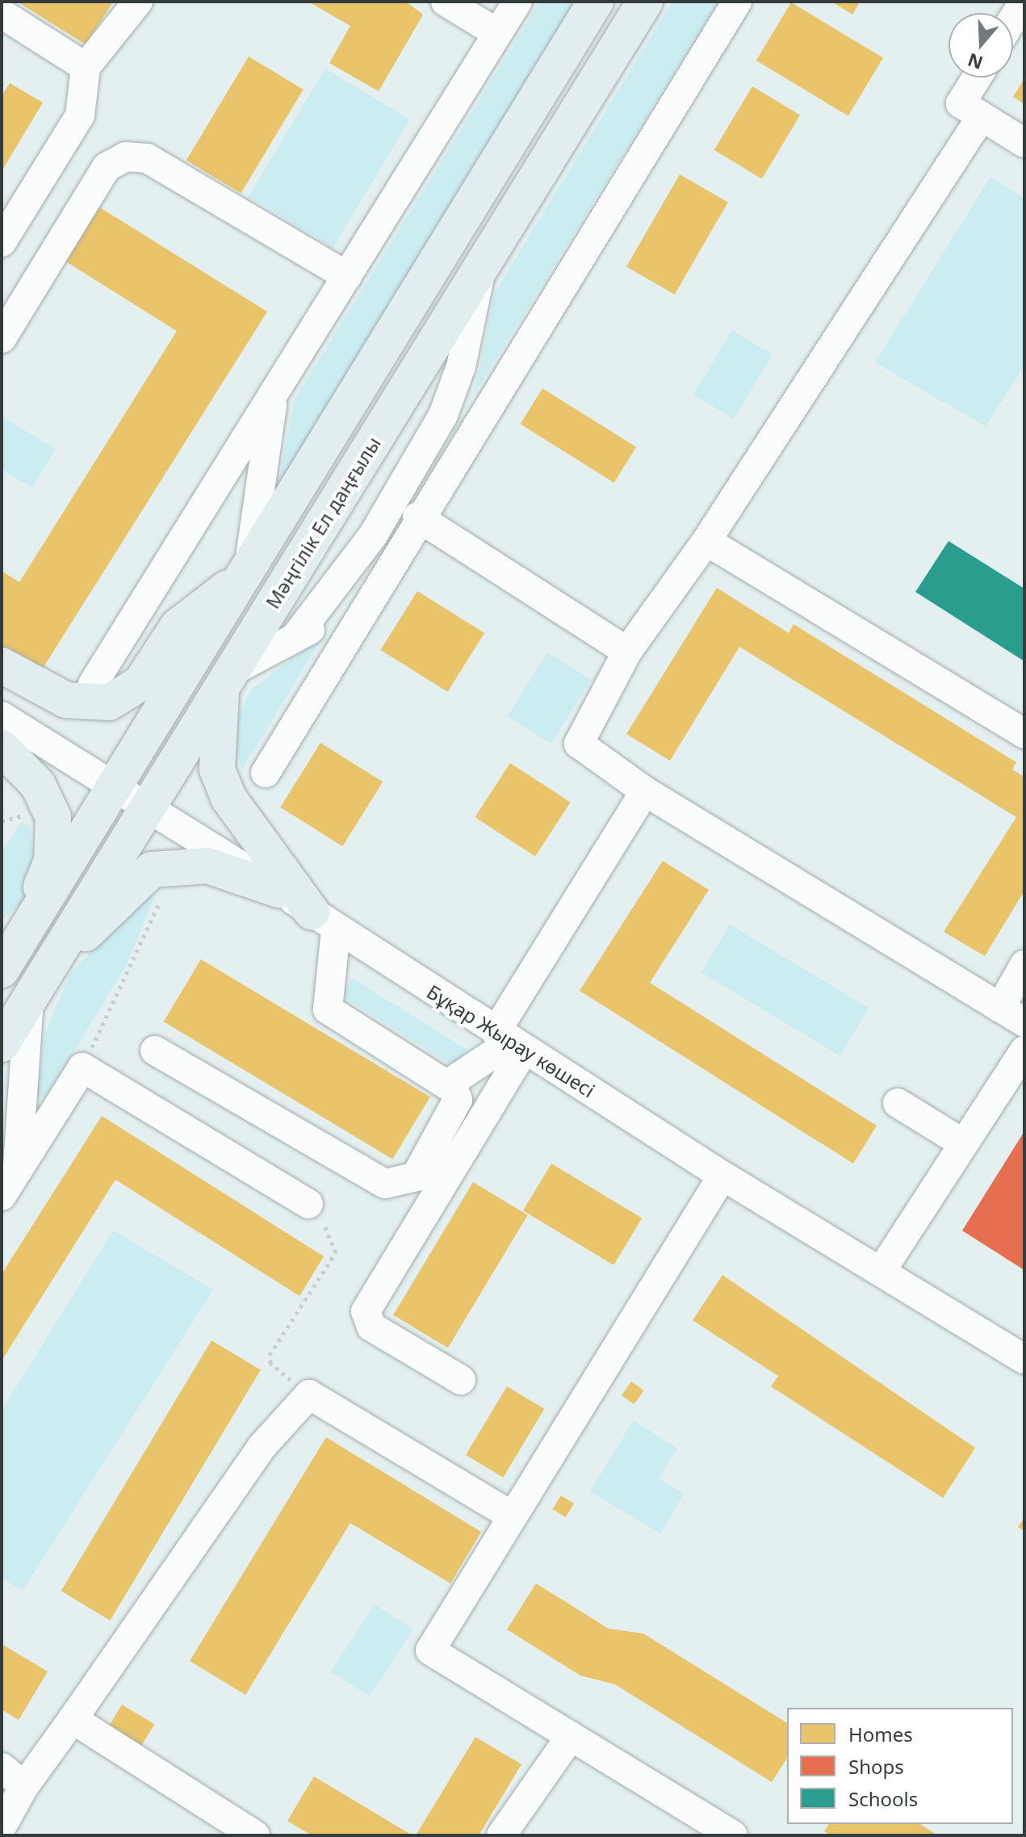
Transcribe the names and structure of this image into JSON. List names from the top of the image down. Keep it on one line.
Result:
{"streets":{"main road":["Мәңгілік Ел даңғылы"],"street":["Бұқар Жырау көшесі"]},"crossings":[["Мәңгілік Ел даңғылы","Бұқар Жырау көшесі"]],"legend":["Homes","Shops","Schools"],"north":"bottom"}
